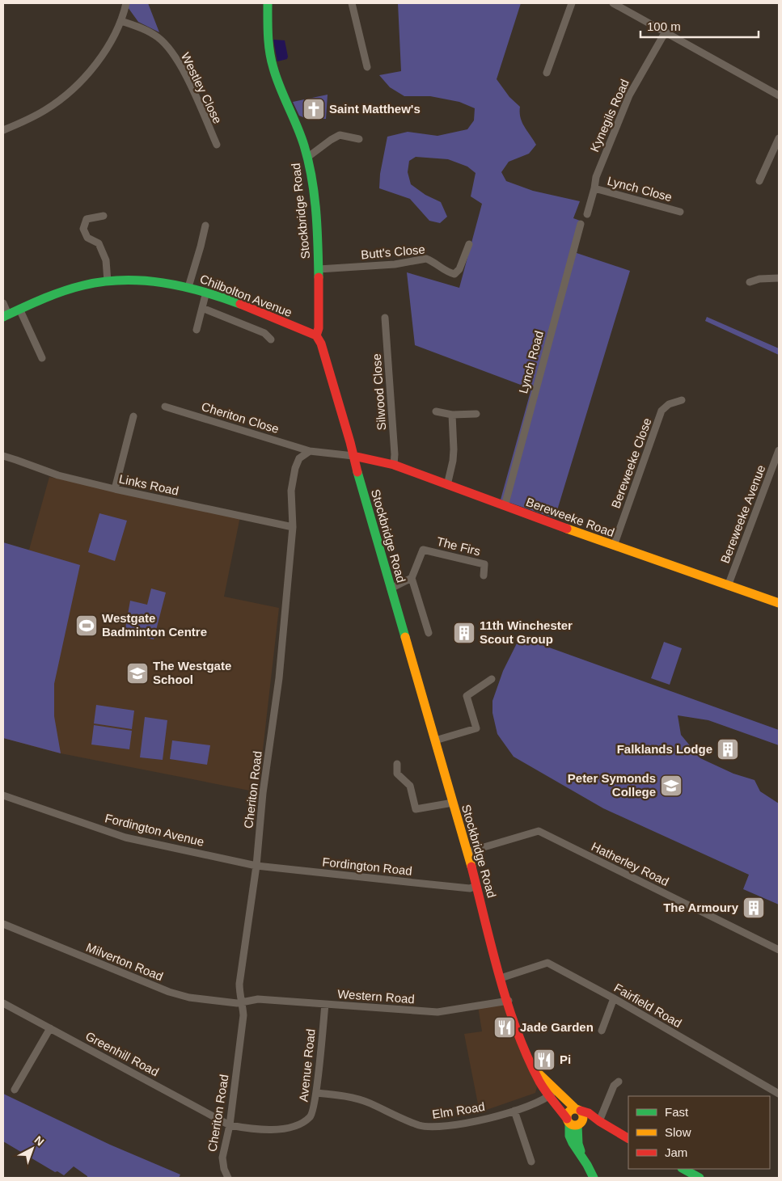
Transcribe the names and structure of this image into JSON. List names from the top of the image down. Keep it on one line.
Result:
{"streets":{"main road":["Stockbridge Road","Chilbolton Avenue","Bereweeke Road"],"street":["Westley Close","Kynegils Road","Lynch Close","Butt's Close","Lynch Road","Silwood Close","Cheriton Close","Bereweeke Close","Links Road","Bereweeke Avenue","The Firs","Cheriton Road","Fordington Avenue","Hatherley Road","Fordington Road","Milverton Road","Western Road","Fairfield Road","Greenhill Road","Avenue Road","Elm Road"]},"crossings":[["Kynegils Road","Lynch Close"],["Stockbridge Road","Butt's Close"],["Stockbridge Road","Chilbolton Avenue"],["Stockbridge Road","Bereweeke Road"],["Stockbridge Road","Hatherley Road"],["Stockbridge Road","Fordington Road"],["Stockbridge Road","Western Road"],["Stockbridge Road","Fairfield Road"],["Stockbridge Road","Elm Road"],["Lynch Road","Bereweeke Road"],["Silwood Close","Bereweeke Road"],["Cheriton Close","Cheriton Road"],["Bereweeke Close","Bereweeke Road"],["Links Road","Cheriton Road"],["Bereweeke Avenue","Bereweeke Road"],["Cheriton Road","Fordington Avenue"],["Cheriton Road","Fordington Road"],["Cheriton Road","Milverton Road"],["Cheriton Road","Western Road"],["Cheriton Road","Greenhill Road"],["Cheriton Road","Avenue Road"],["Fordington Avenue","Fordington Road"],["Milverton Road","Western Road"],["Western Road","Avenue Road"],["Greenhill Road","Avenue Road"],["Avenue Road","Elm Road"]],"places":{"church":["Saint Matthew's"],"sports":["Westgate Badminton Centre"],"building":["11th Winchester Scout Group","Falklands Lodge","The Armoury"],"school or university":["The Westgate School","Peter Symonds College"],"restaurant":["Jade Garden","Pi"]},"legend":["Fast","Slow","Jam"],"scale_bar":"100 m","north":"top right"}
